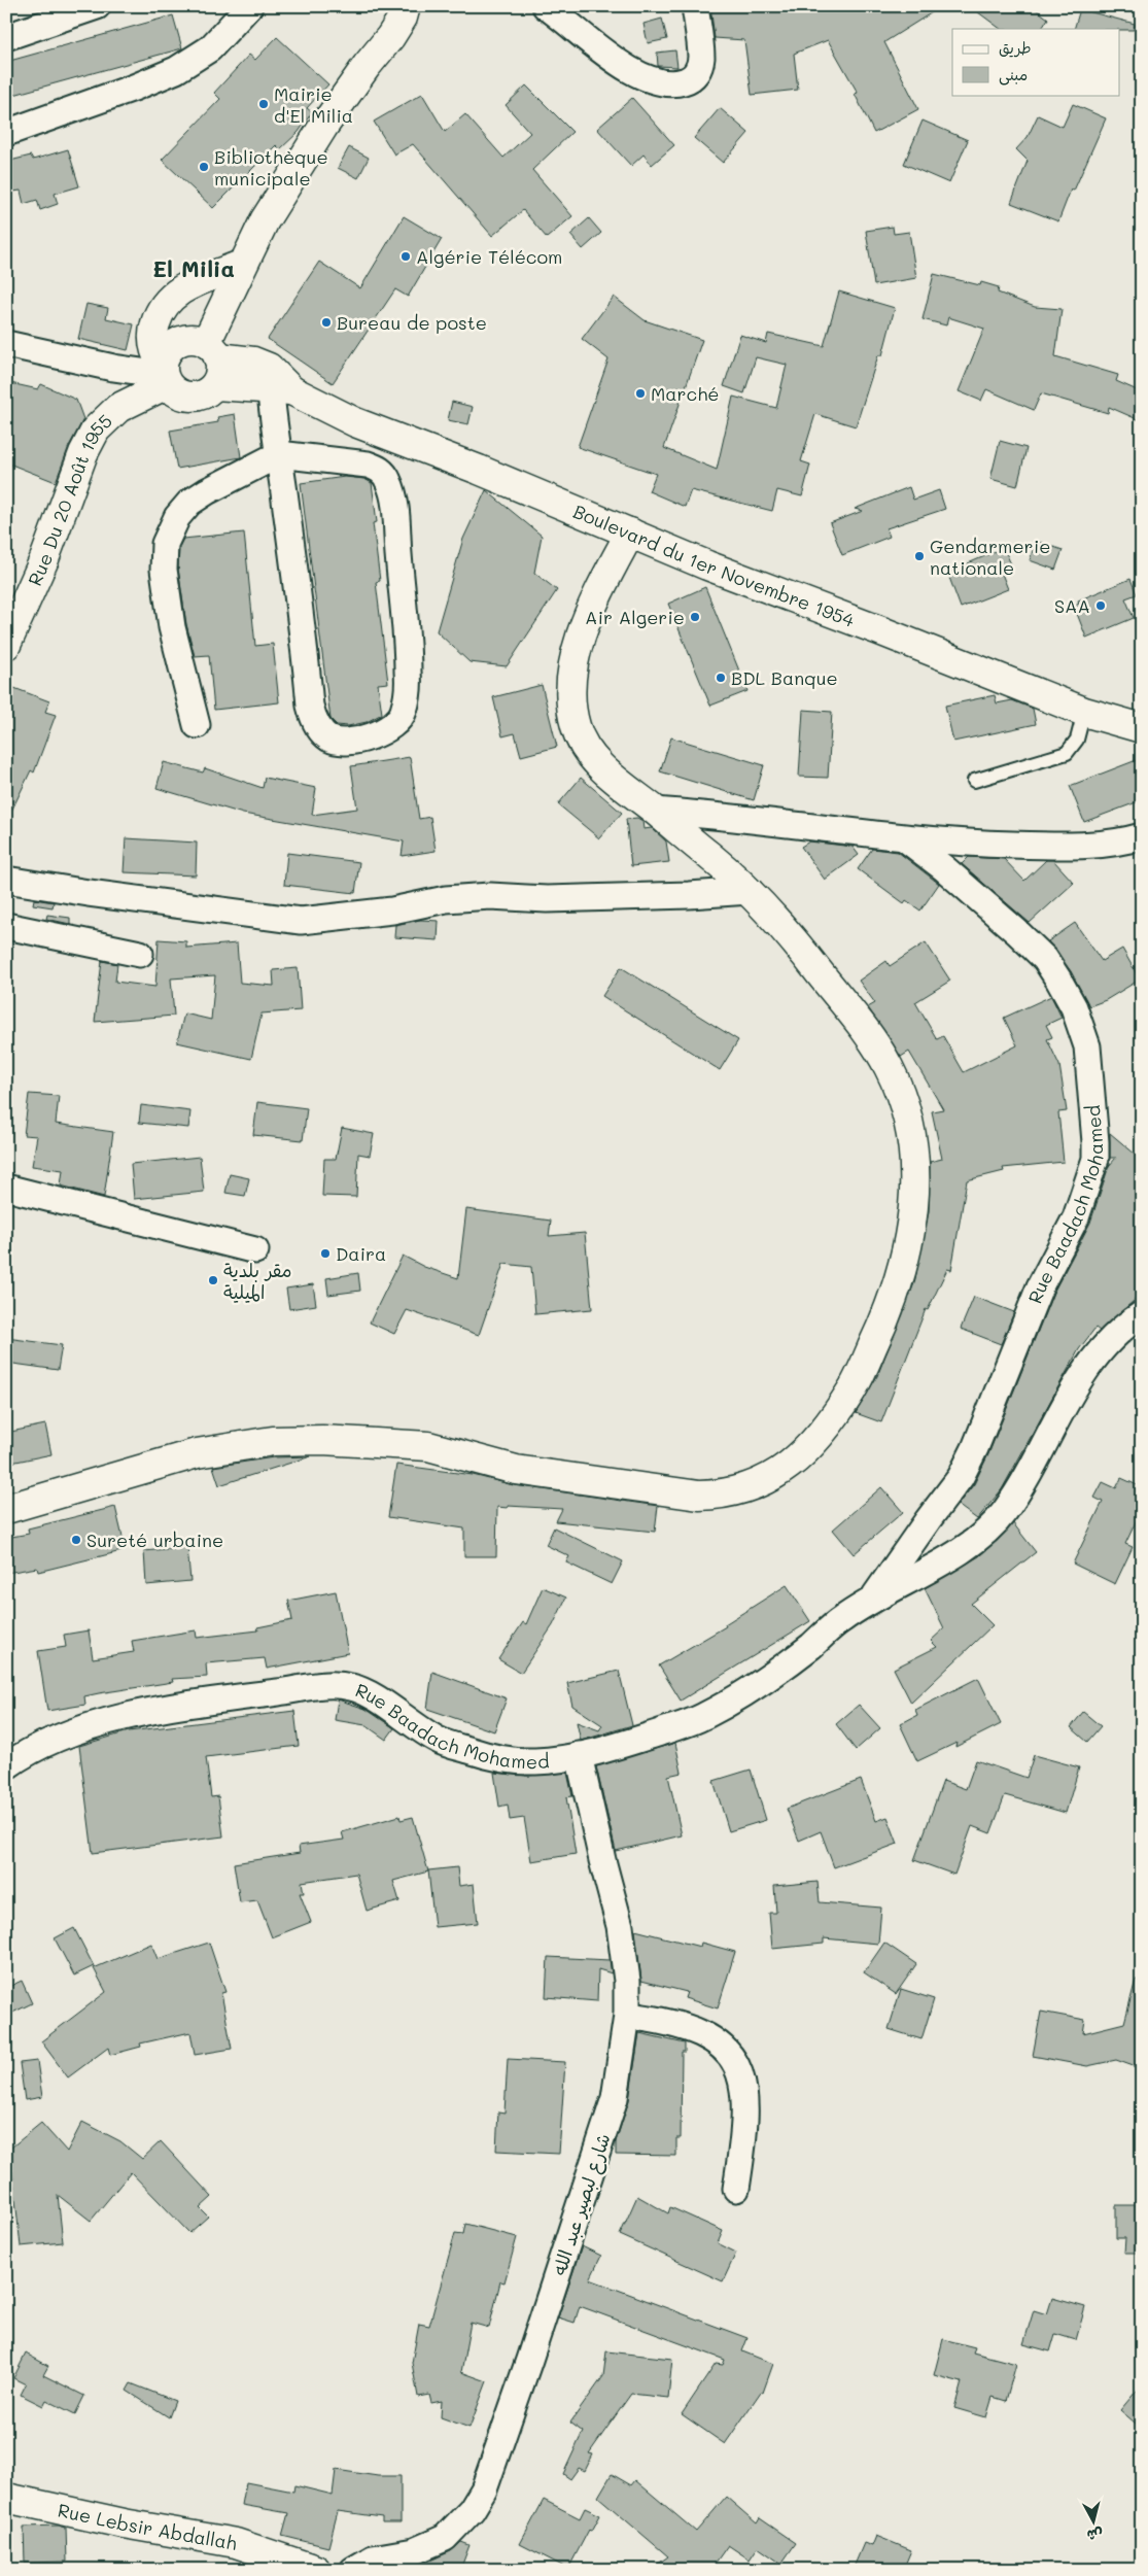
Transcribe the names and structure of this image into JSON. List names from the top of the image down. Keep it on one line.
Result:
{"streets":{"main road":["Rue Du 20 Août 1955","Boulevard du 1er Novembre 1954","Rue Lebsir Abdallah"],"street":["Rue Baadach Mohamed","شارع لبصير عبد الله"]},"crossings":[["Rue Baadach Mohamed","شارع لبصير عبد الله"]],"districts":["El Milia"],"places":["Mairie d'El Milia","Bibliothèque municipale","Algérie Télécom","Bureau de poste","Marché","Gendarmerie nationale","SAA","Air Algerie","BDL Banque","Daira","مقر بلدية الميلية","Sureté urbaine"],"legend":["طريق","مبنى"],"north":"bottom"}
